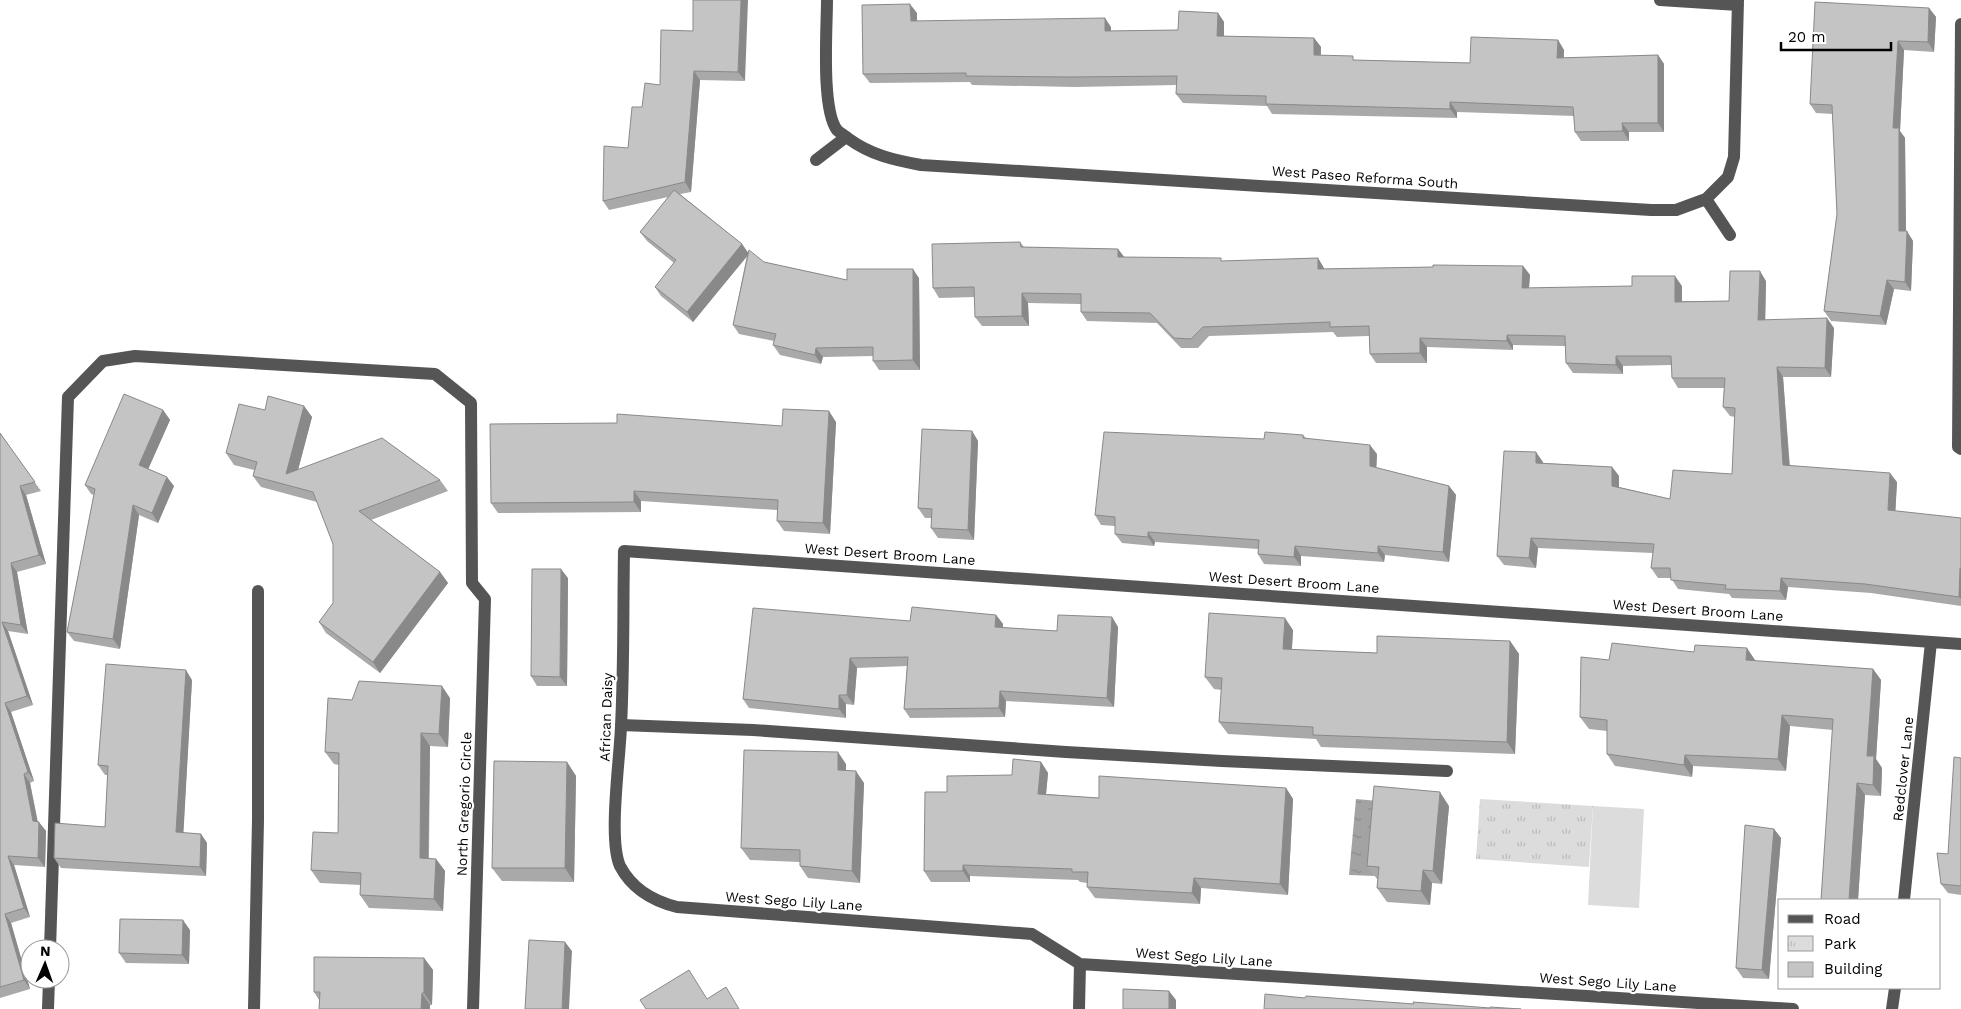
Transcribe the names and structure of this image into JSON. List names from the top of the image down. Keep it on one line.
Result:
{"streets":{"street":["West Paseo Reforma South","West Desert Broom Lane","African Daisy","Redclover Lane","North Gregorio Circle","West Sego Lily Lane"]},"crossings":[["West Desert Broom Lane","African Daisy"],["West Desert Broom Lane","Redclover Lane"],["African Daisy","West Sego Lily Lane"]],"legend":["Road","Park","Building"],"scale_bar":"20 m","north":"top"}
